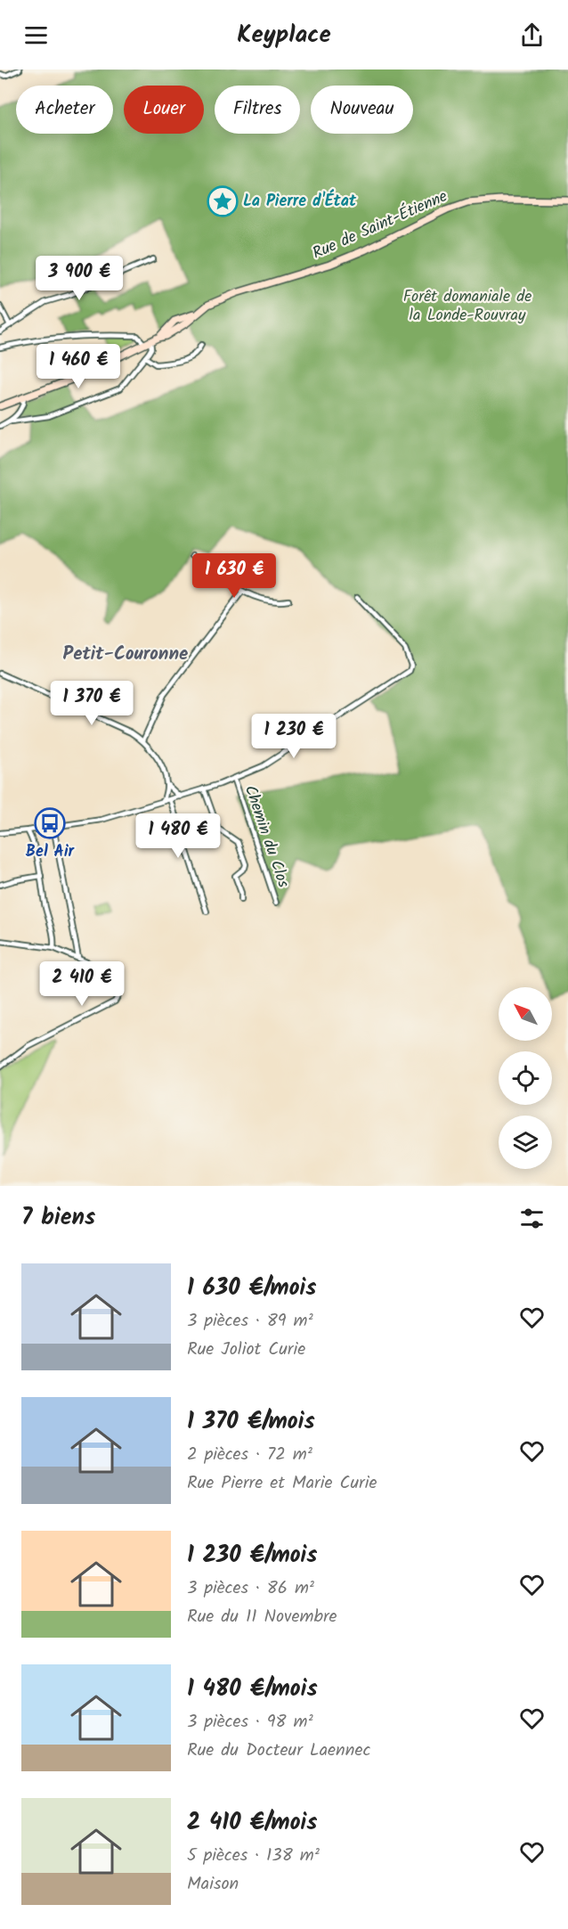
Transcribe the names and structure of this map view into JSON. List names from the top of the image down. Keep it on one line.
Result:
{"streets":{"street":["Rue de Saint-Étienne","Chemin du Clos"]},"districts":["Petit-Couronne"],"parks":["Forêt domaniale de la Londe-Rouvray"],"places":{"place":["La Pierre d'État"],"bus stop":["Bel Air"]},"north":"top left","page":{"header":"Keyplace","chip":["Acheter","Louer","Filtres","Nouveau"],"price":["3 900 €","1 460 €","1 630 €","1 370 €","1 230 €","1 480 €","2 410 €"],"heading":"7 biens","list":[{"name":"1 630 €/mois","note":"3 pièces · 89 m² · Rue Joliot Curie"},{"name":"1 370 €/mois","note":"2 pièces · 72 m² · Rue Pierre et Marie Curie"},{"name":"1 230 €/mois","note":"3 pièces · 86 m² · Rue du 11 Novembre"},{"name":"1 480 €/mois","note":"3 pièces · 98 m² · Rue du Docteur Laennec"},{"name":"2 410 €/mois","note":"5 pièces · 138 m² · Maison"}]}}
